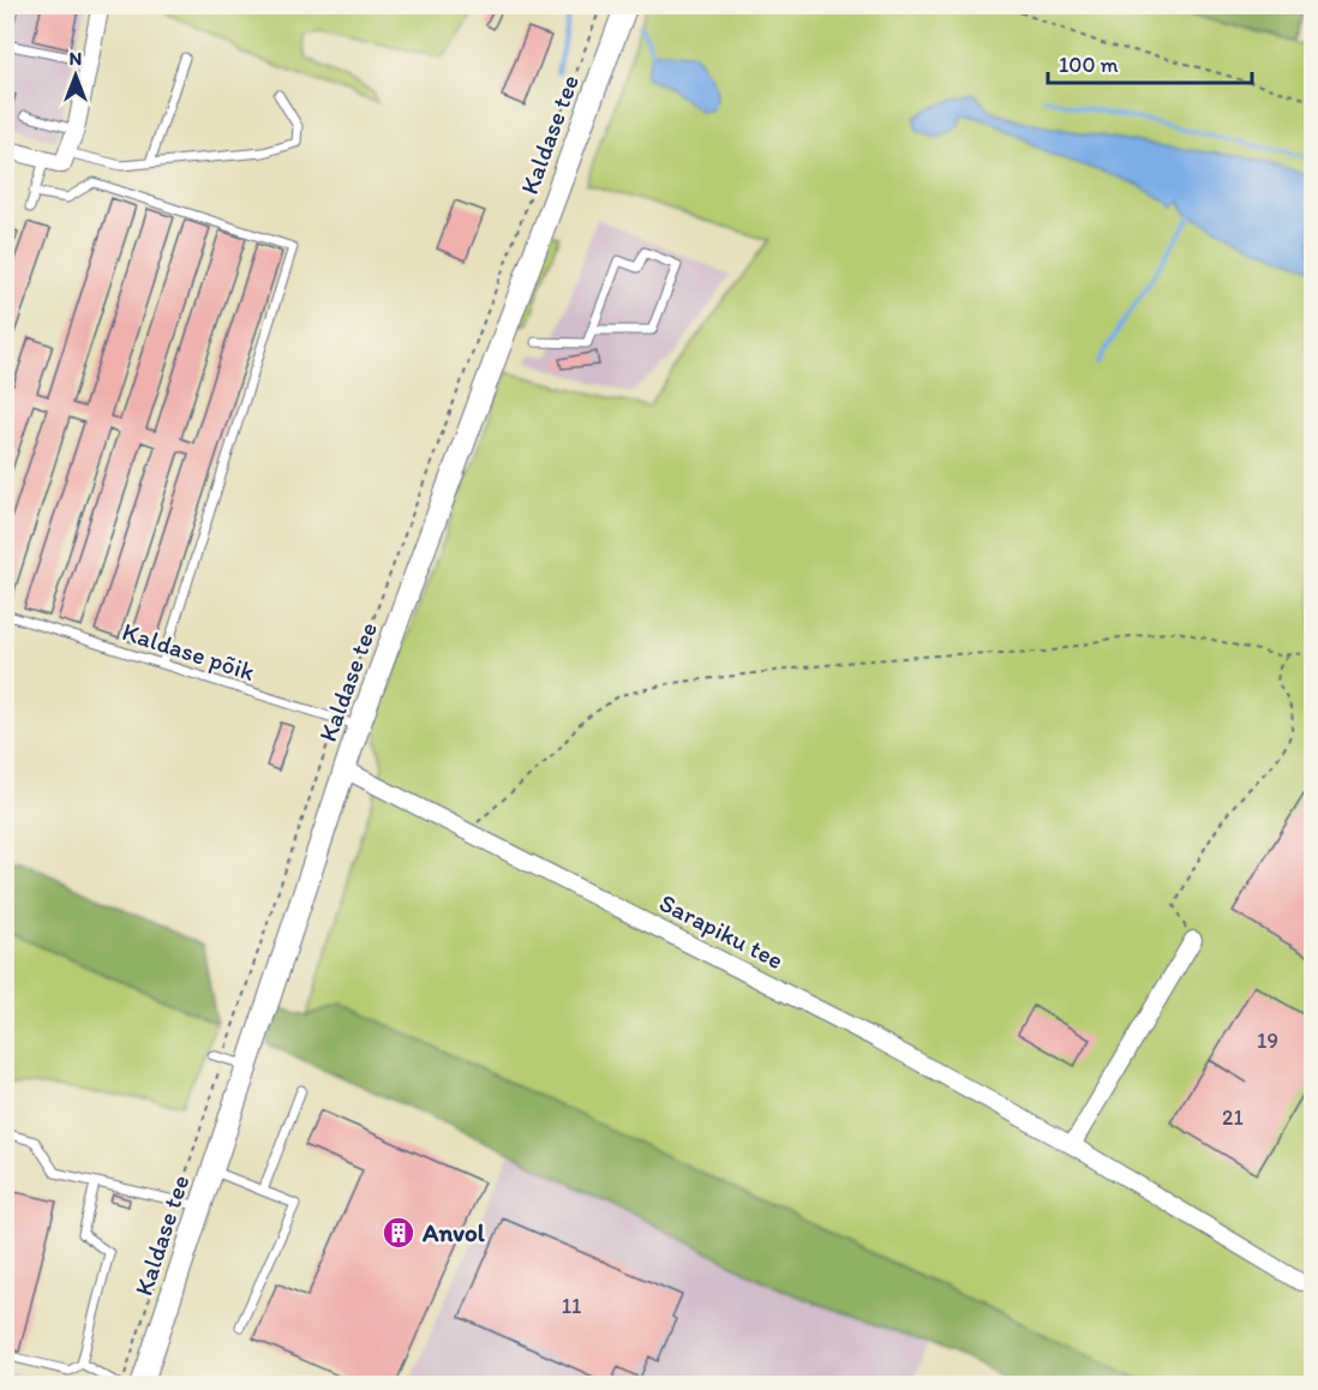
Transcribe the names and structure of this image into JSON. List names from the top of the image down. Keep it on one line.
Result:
{"streets":{"street":["Kaldase tee","Sarapiku tee"],"lane":["Kaldase põik"]},"crossings":[["Kaldase tee","Kaldase põik"],["Kaldase tee","Sarapiku tee"]],"places":{"building":["Anvol"]},"house_numbers":["19","21","11"],"scale_bar":"100 m","north":"top"}
